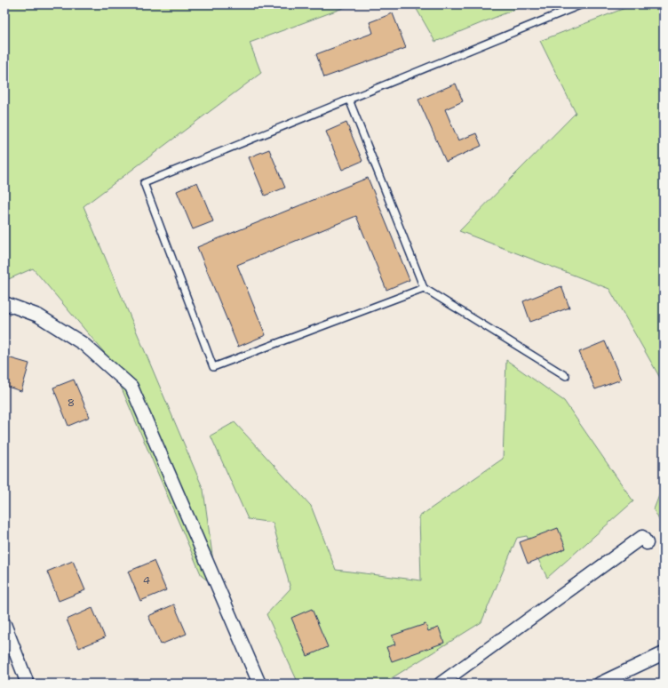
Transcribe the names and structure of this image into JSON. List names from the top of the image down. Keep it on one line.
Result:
{"house_numbers":["8","4"]}
